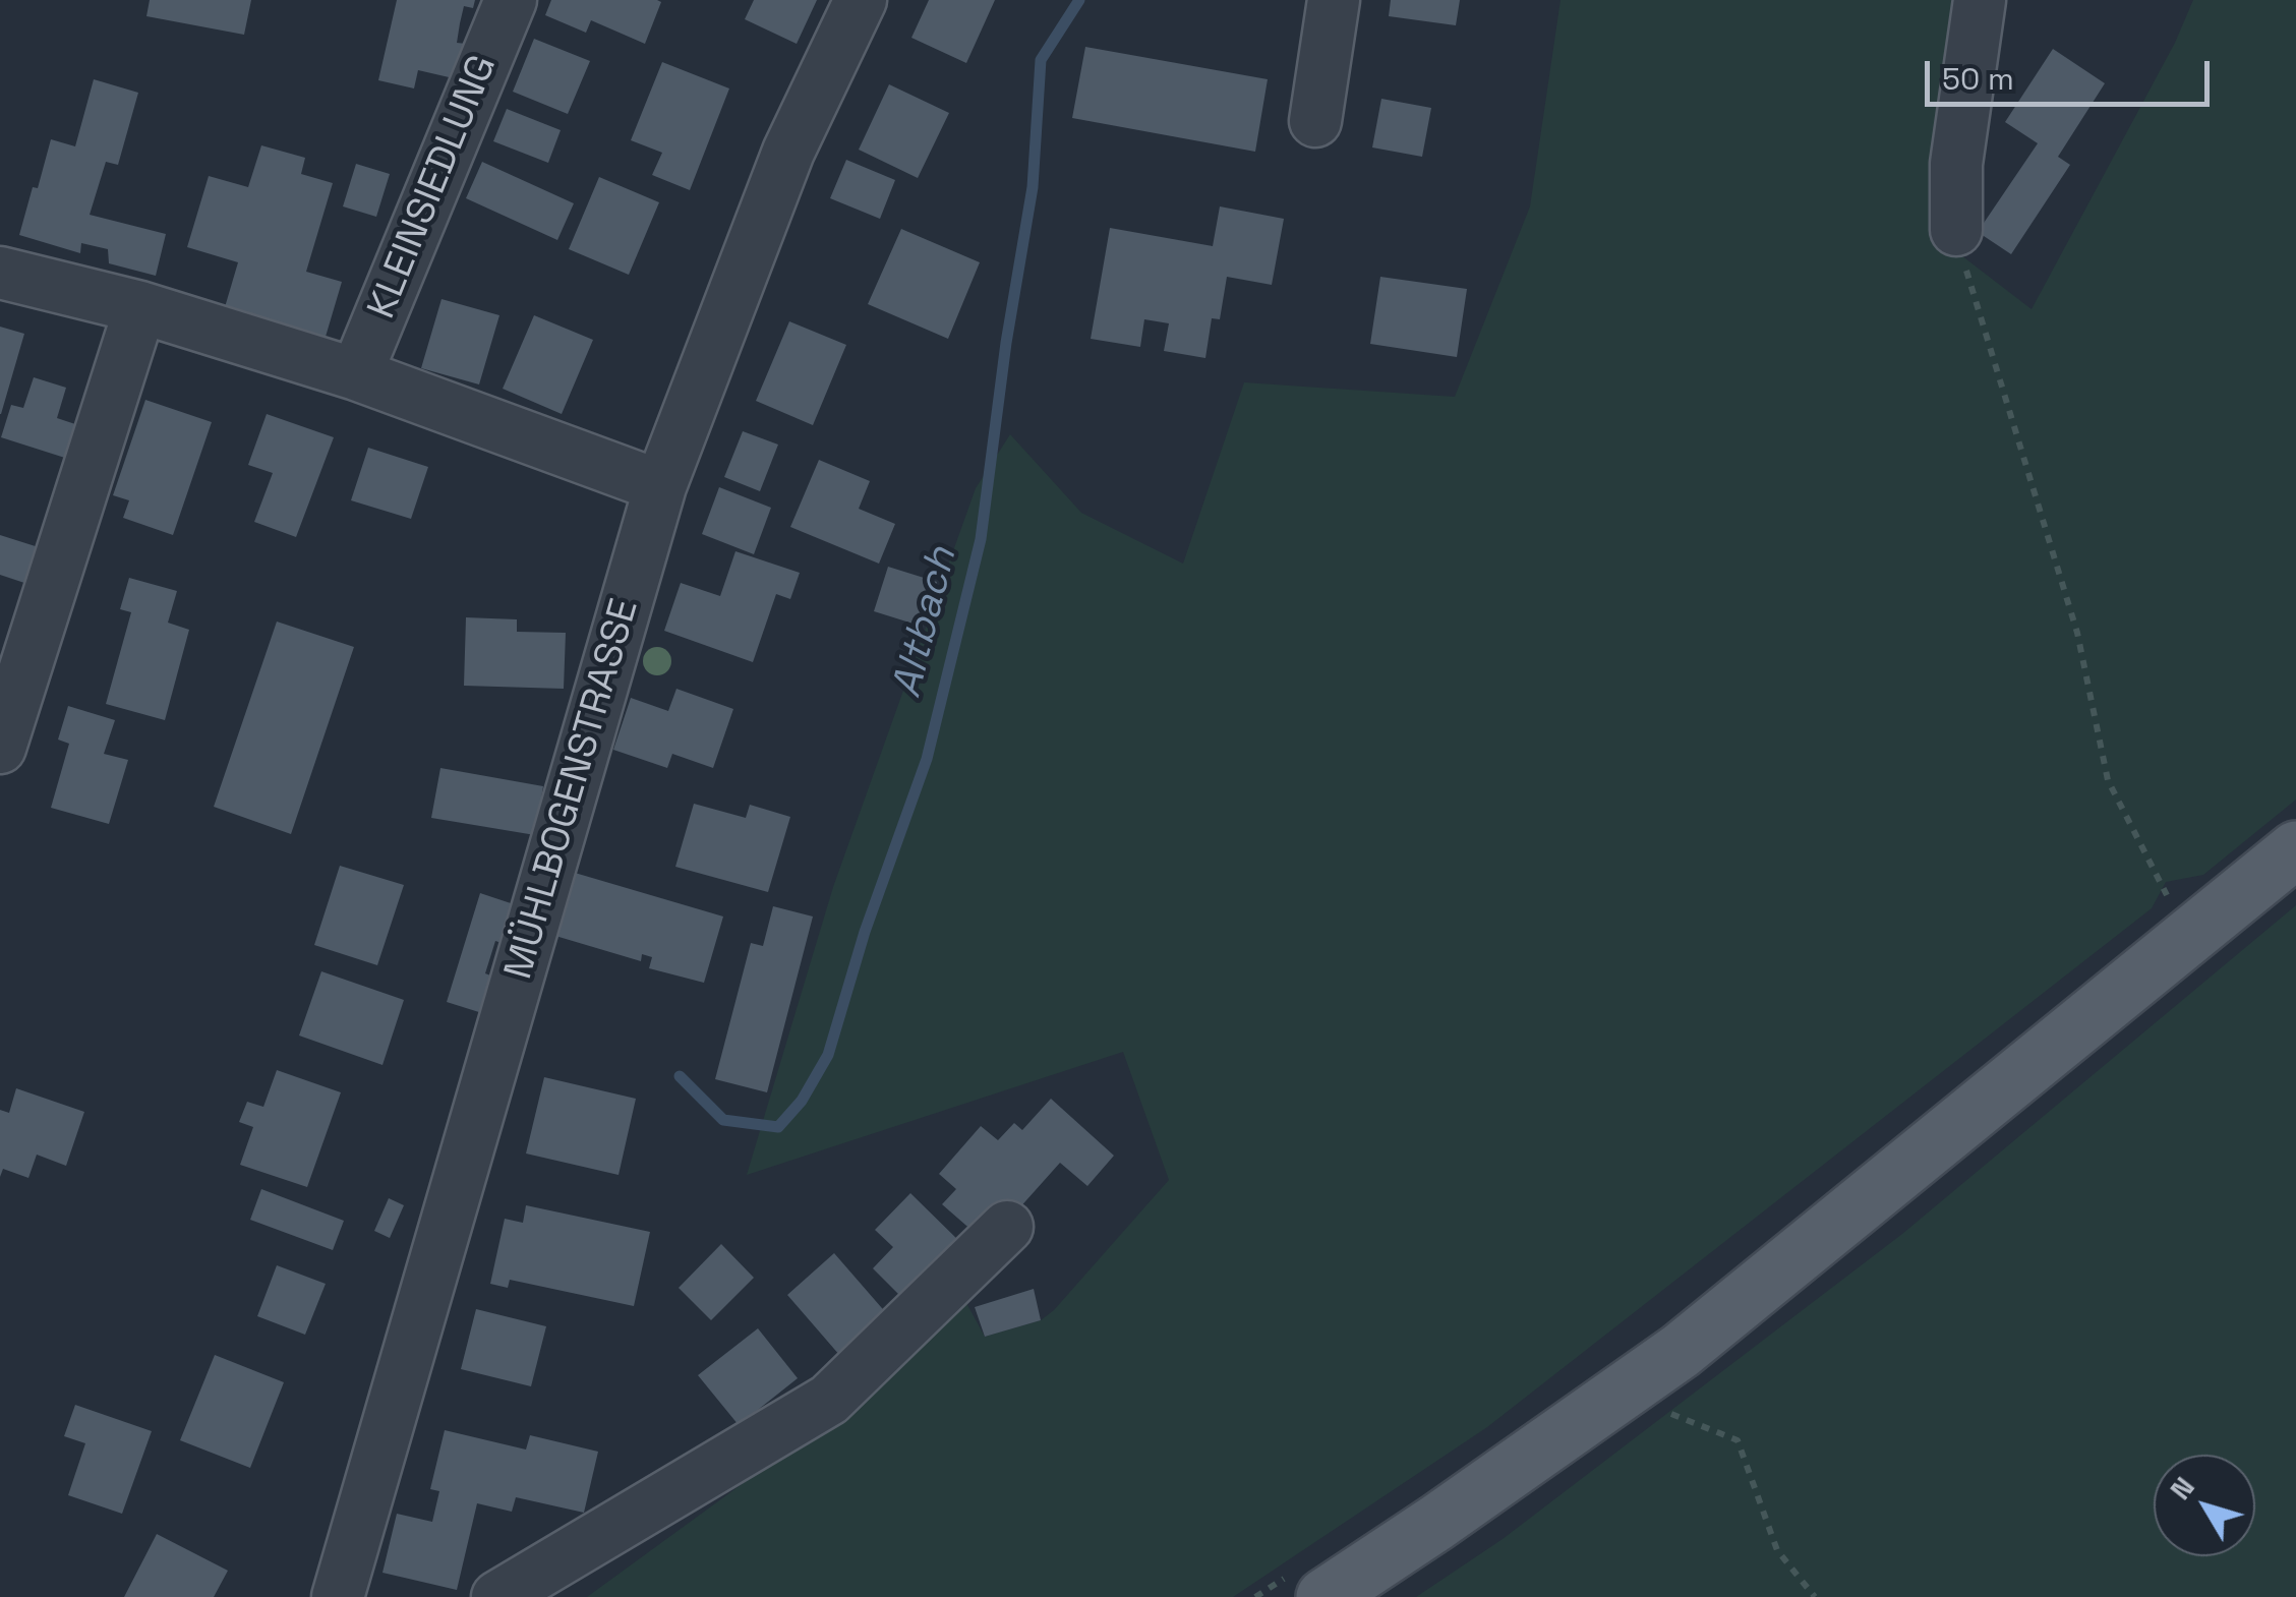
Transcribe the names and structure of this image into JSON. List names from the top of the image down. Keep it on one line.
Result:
{"streets":{"street":["KLEINSIEDLUNG","MÜHLBOGENSTRASSE"]},"water":["Altbach"],"scale_bar":"50 m","north":"top left"}
